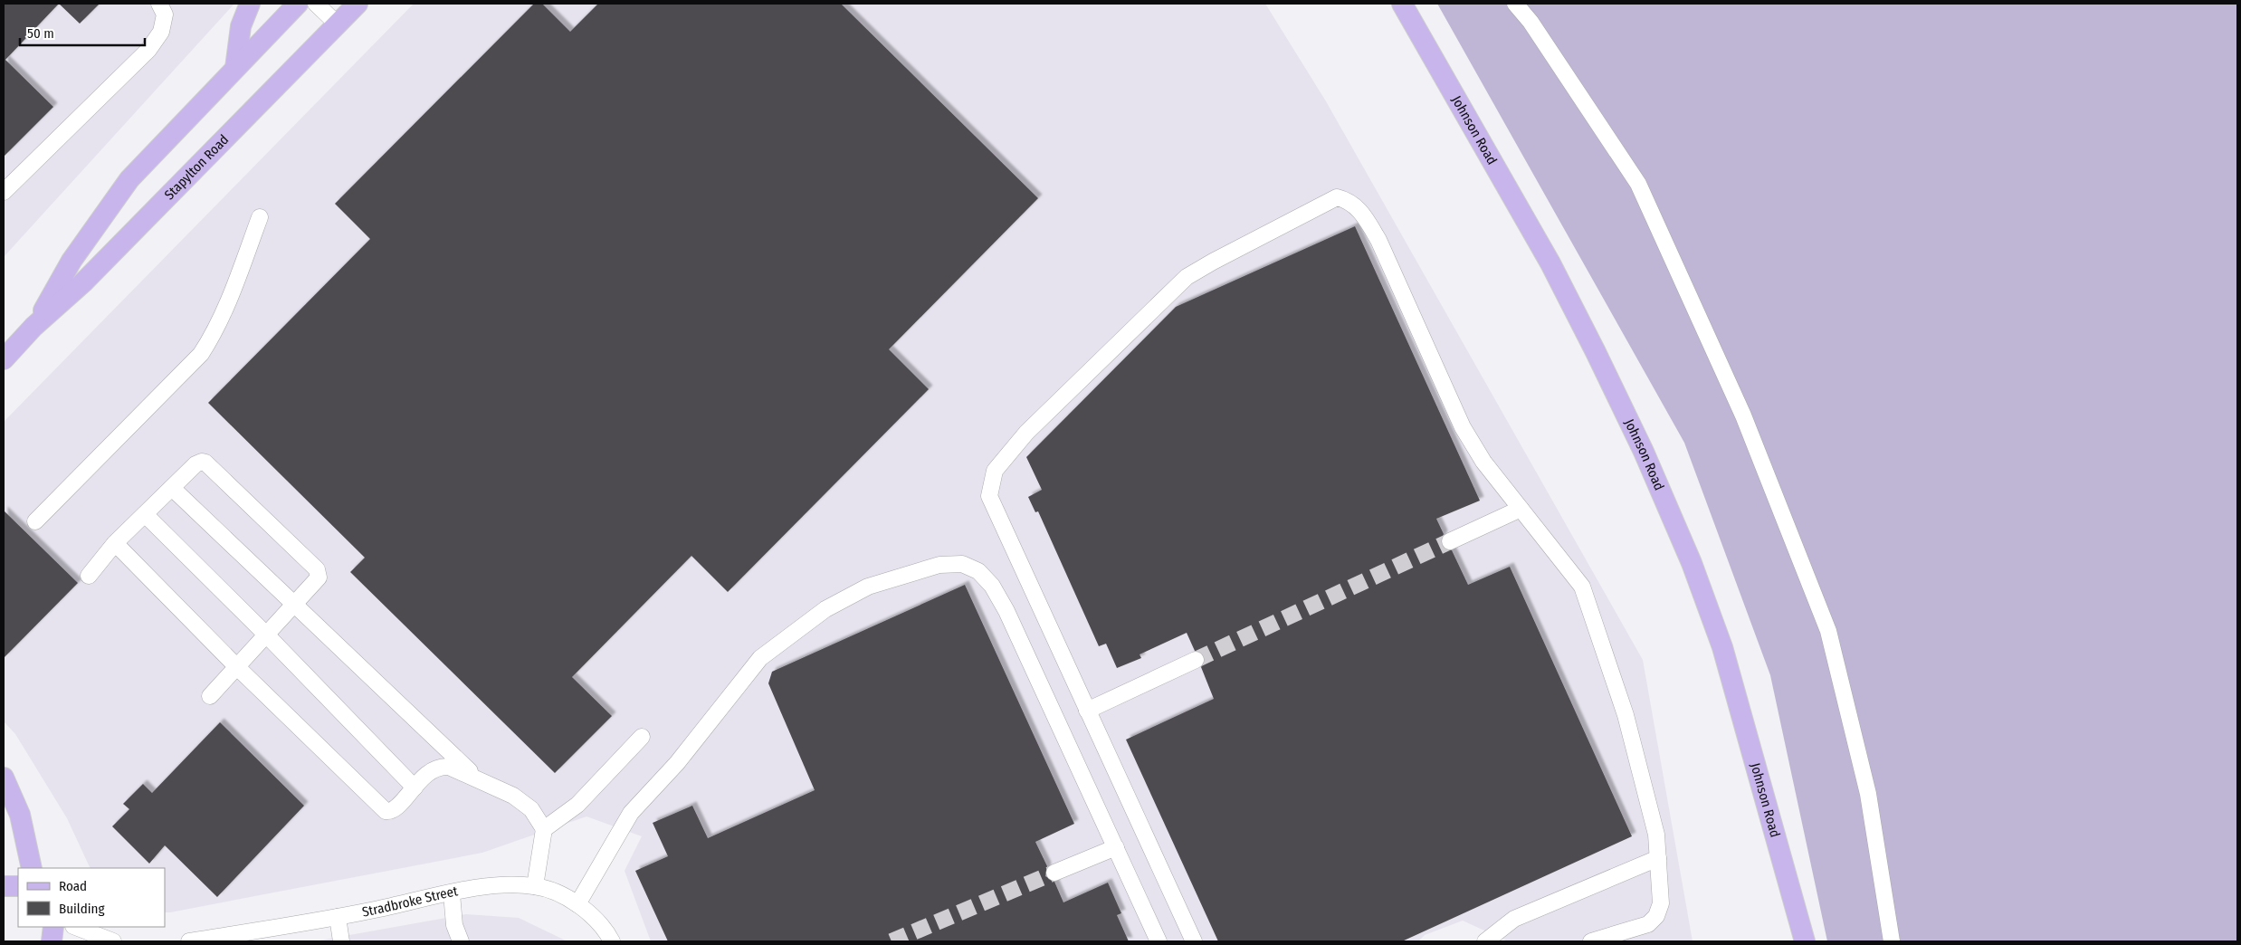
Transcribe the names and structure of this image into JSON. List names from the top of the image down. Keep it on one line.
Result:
{"streets":{"main road":["Johnson Road","Stapylton Road"],"street":["Stradbroke Street"]},"legend":["Road","Building"],"scale_bar":"50 m"}
